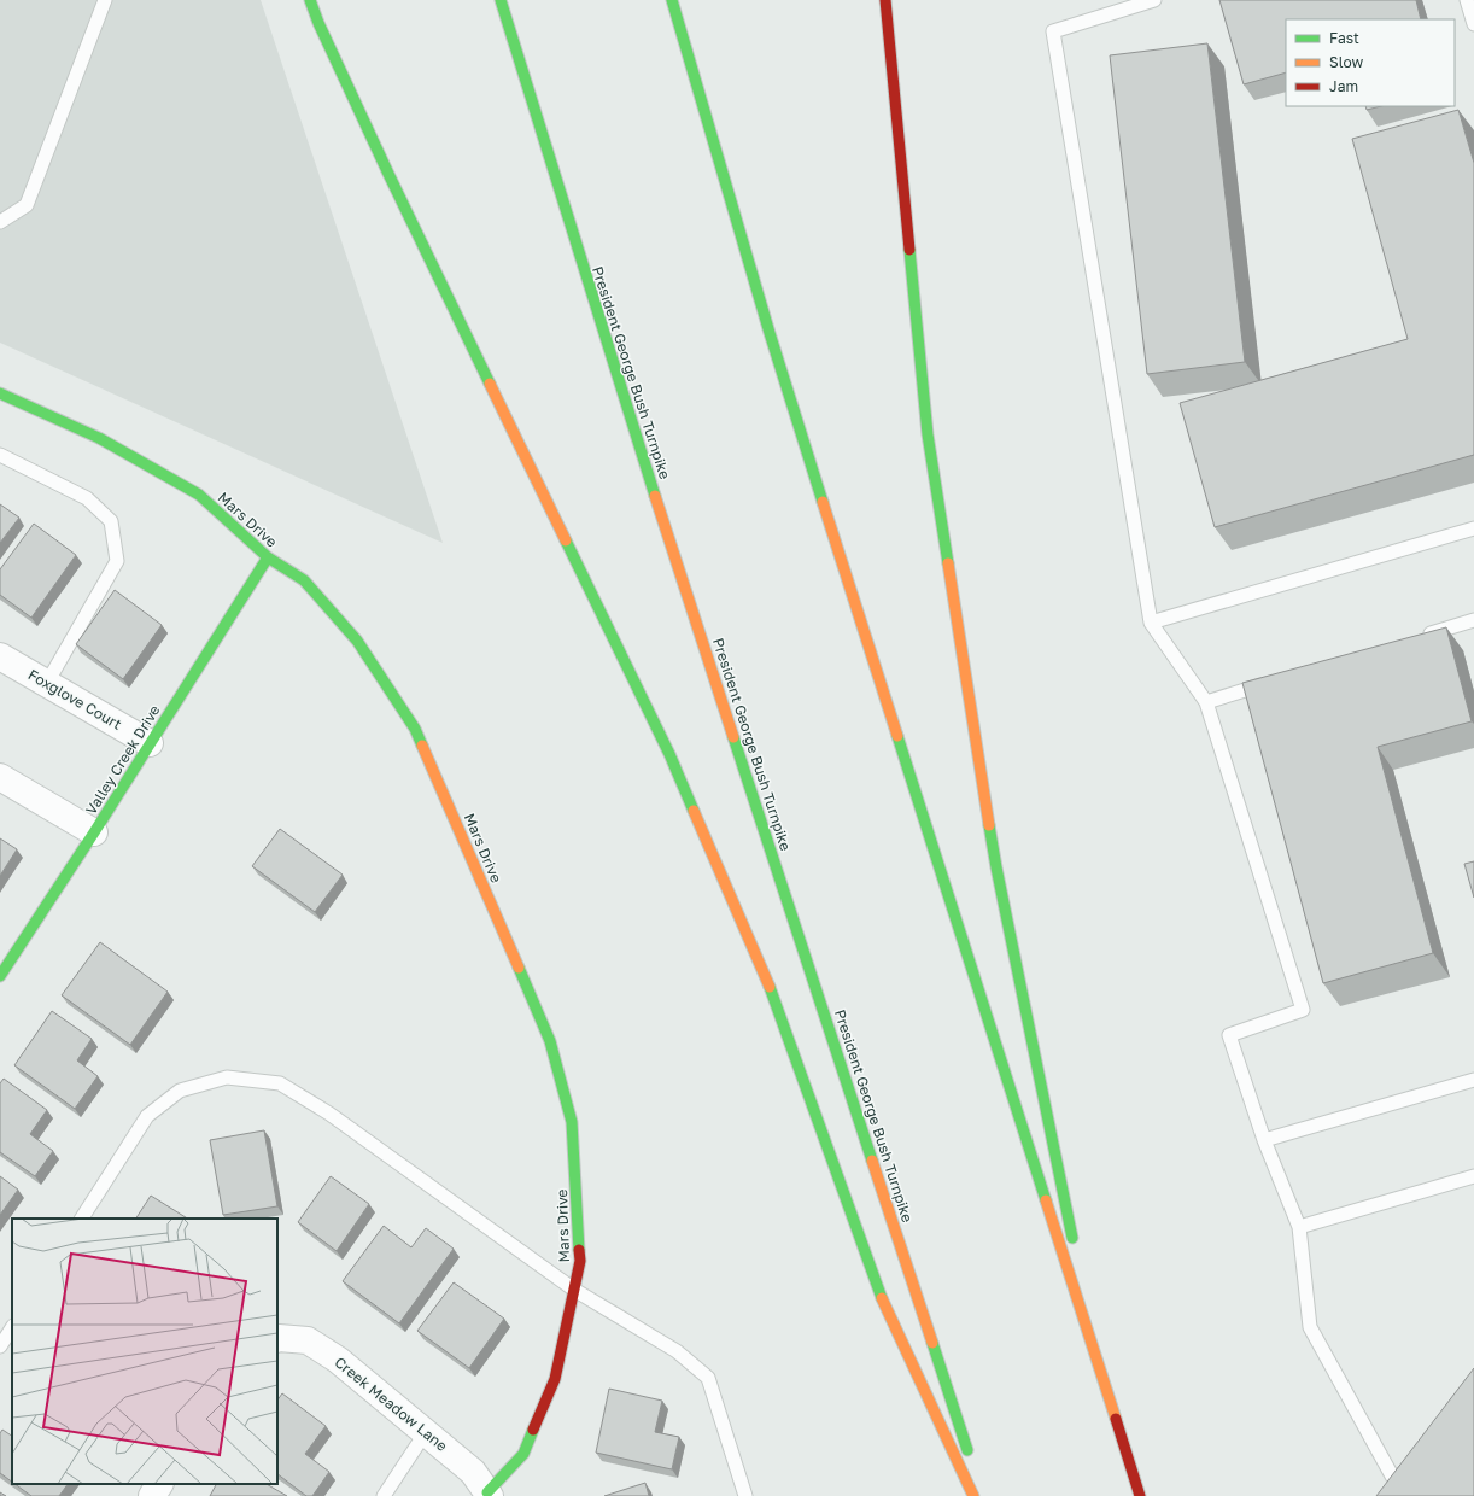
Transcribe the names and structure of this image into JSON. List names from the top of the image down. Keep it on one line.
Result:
{"streets":{"main road":["President George Bush Turnpike","Mars Drive","Valley Creek Drive"],"street":["Foxglove Court","Creek Meadow Lane"]},"crossings":[["Mars Drive","Valley Creek Drive"],["Mars Drive","Creek Meadow Lane"],["Foxglove Court","Valley Creek Drive"]],"legend":["Fast","Slow","Jam"]}
